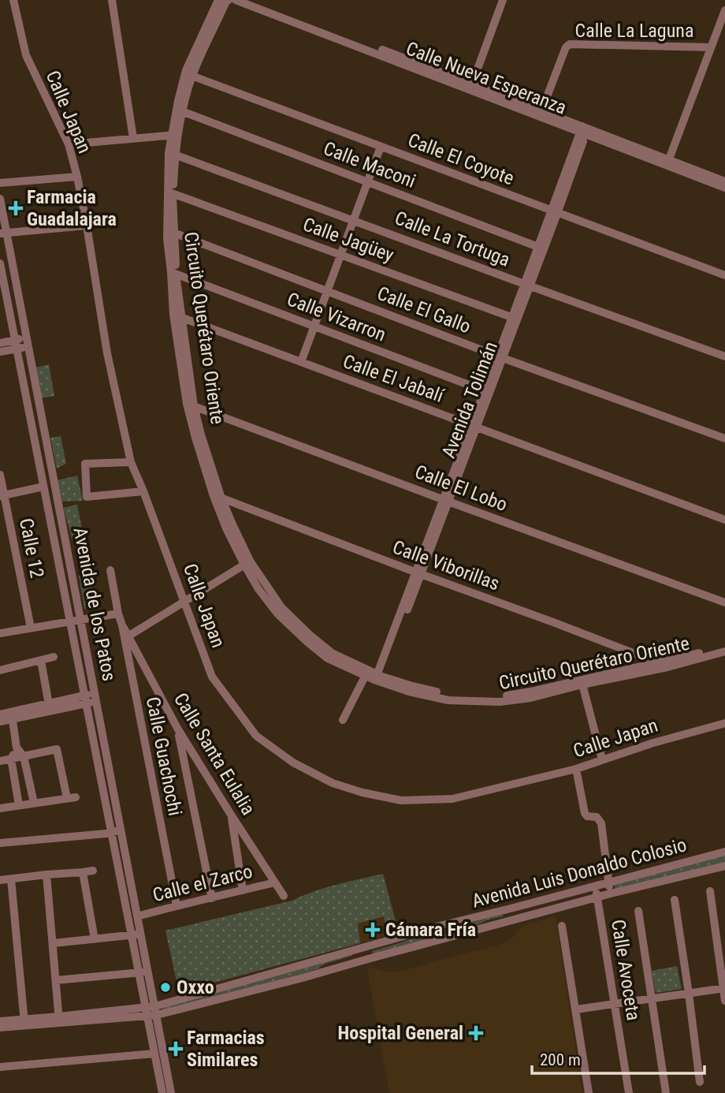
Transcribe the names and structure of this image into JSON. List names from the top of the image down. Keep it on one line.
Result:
{"streets":{"street":["Calle La Laguna","Calle Nueva Esperanza","Calle Japan","Calle El Coyote","Calle Maconi","Calle La Tortuga","Calle Jagüey","Calle El Gallo","Calle Vizarron","Circuito Querétaro Oriente","Calle El Jabalí","Avenida Tolimán","Calle El Lobo","Calle 12","Calle Viborillas","Avenida de los Patos","Calle Santa Eulalia","Calle Guachochi","Avenida Luis Donaldo Colosio","Calle el Zarco","Calle Avoceta"]},"crossings":[["Calle La Laguna","Calle Nueva Esperanza"],["Calle Nueva Esperanza","Avenida Tolimán"],["Calle El Coyote","Circuito Querétaro Oriente"],["Calle El Coyote","Avenida Tolimán"],["Calle Maconi","Circuito Querétaro Oriente"],["Calle Maconi","Avenida Tolimán"],["Calle La Tortuga","Circuito Querétaro Oriente"],["Calle La Tortuga","Avenida Tolimán"],["Calle Jagüey","Circuito Querétaro Oriente"],["Calle Jagüey","Avenida Tolimán"],["Calle El Gallo","Circuito Querétaro Oriente"],["Calle El Gallo","Avenida Tolimán"],["Calle Vizarron","Circuito Querétaro Oriente"],["Calle Vizarron","Avenida Tolimán"],["Circuito Querétaro Oriente","Calle El Jabalí"],["Circuito Querétaro Oriente","Avenida Tolimán"],["Circuito Querétaro Oriente","Calle El Lobo"],["Circuito Querétaro Oriente","Calle Viborillas"],["Calle El Jabalí","Avenida Tolimán"],["Avenida Tolimán","Calle El Lobo"],["Avenida Tolimán","Calle Viborillas"],["Avenida de los Patos","Avenida Luis Donaldo Colosio"],["Avenida de los Patos","Calle el Zarco"],["Calle Santa Eulalia","Calle Guachochi"],["Calle Santa Eulalia","Calle el Zarco"],["Calle Guachochi","Calle el Zarco"],["Avenida Luis Donaldo Colosio","Calle Avoceta"]],"places":{"health":["Farmacia Guadalajara","Cámara Fría","Hospital General","Farmacias Similares"],"other":["Oxxo"]},"scale_bar":"200 m"}
